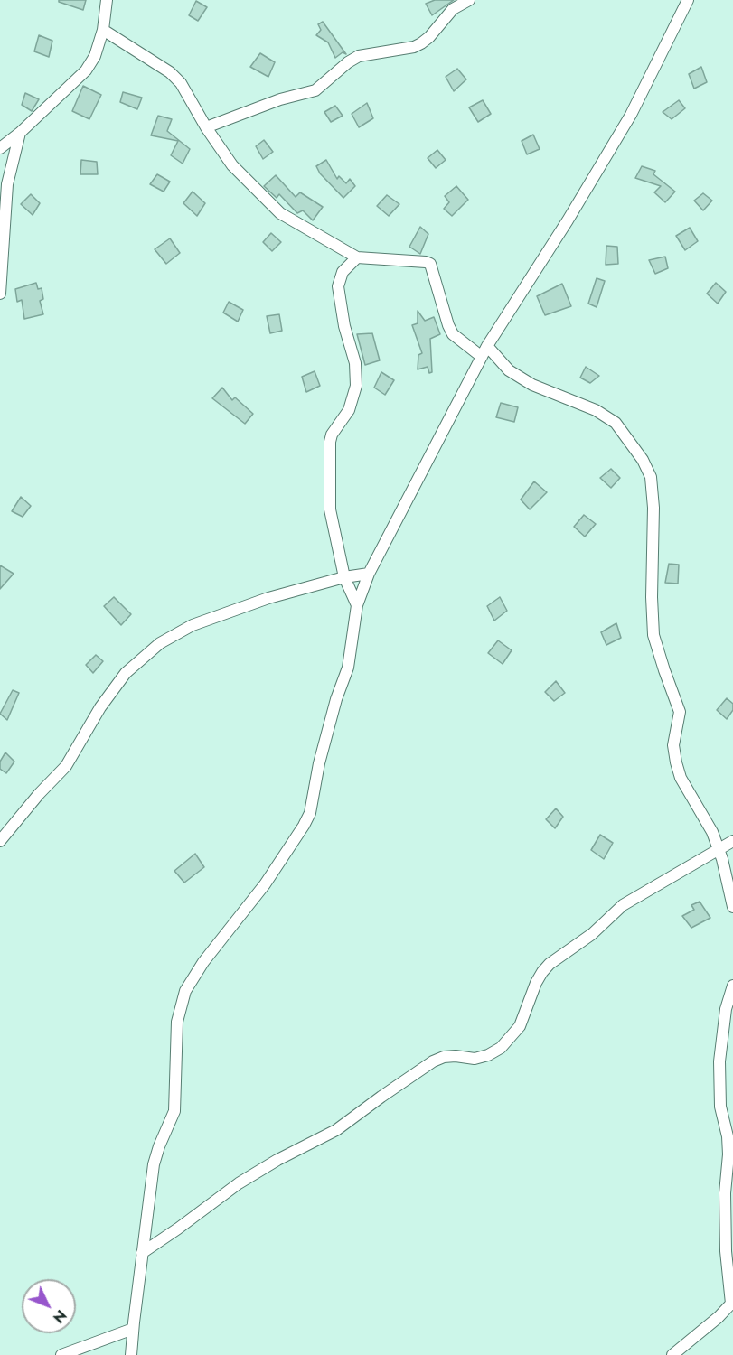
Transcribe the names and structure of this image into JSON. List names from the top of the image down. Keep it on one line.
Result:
{"north":"bottom right"}
